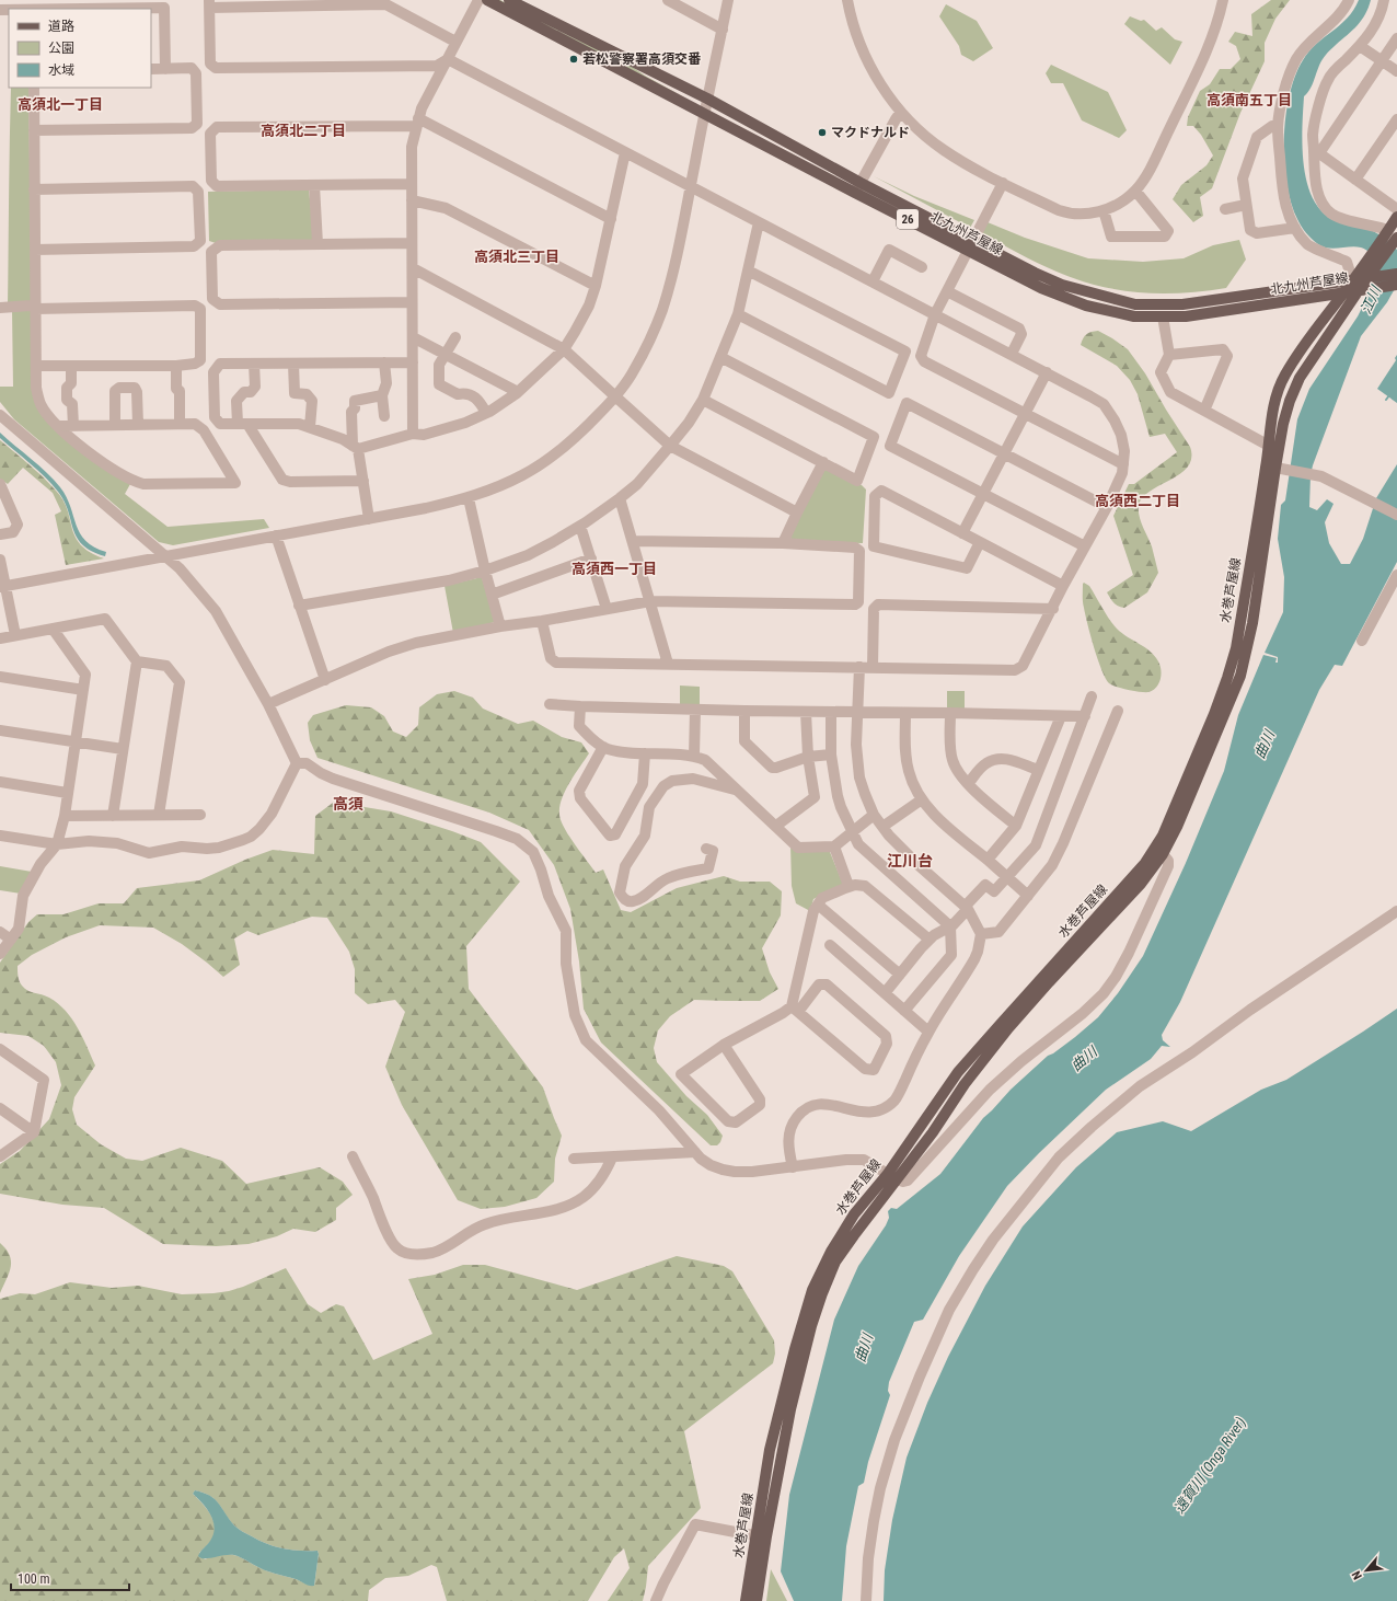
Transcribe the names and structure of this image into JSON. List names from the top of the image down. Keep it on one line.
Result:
{"streets":{"main road":["26","北九州芦屋線","水巻芦屋線"]},"crossings":[["北九州芦屋線","水巻芦屋線"]],"districts":["高須南五丁目","高須北一丁目","高須北二丁目","高須北三丁目","高須西二丁目","高須西一丁目","高須","江川台"],"water":["江川","曲川","遠賀川 (Onga River)"],"places":["若松警察署高須交番","マクドナルド"],"legend":["道路","公園","水域"],"scale_bar":"100 m","north":"bottom left"}
